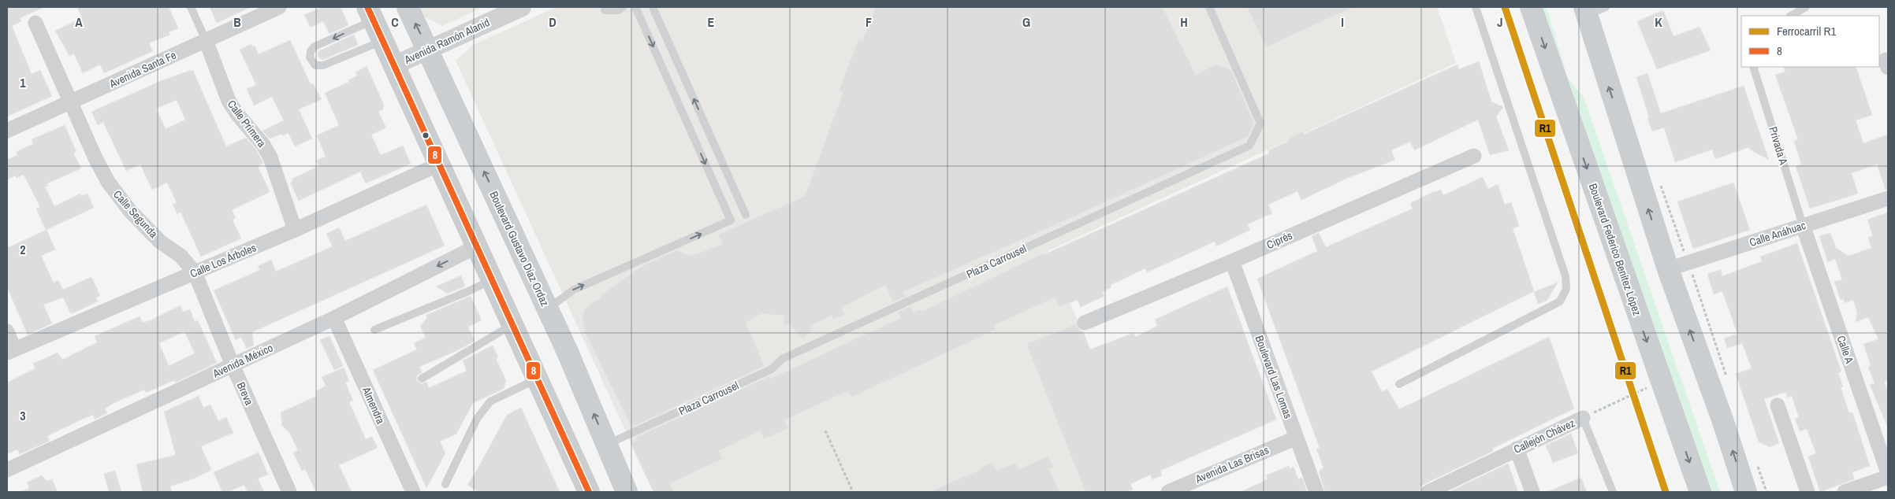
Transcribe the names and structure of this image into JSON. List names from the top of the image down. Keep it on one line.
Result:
{"streets":{"main road":["Boulevard Gustavo Díaz Ordaz","Boulevard Federico Benítez López"],"street":["Avenida Ramón Alanid","Avenida Santa Fe","Calle Primera","Calle Segunda","Calle Anáhuac","Ciprés","Calle Los Árboles","Calle A","Avenida México","Boulevard Las Lomas","Breva","Almendra","Callejón Chávez","Avenida Las Brisas"],"lane":["Privada A","Plaza Carrousel"]},"crossings":[["Avenida Ramón Alanid","Boulevard Gustavo Díaz Ordaz"],["Avenida Santa Fe","Calle Primera"],["Avenida Santa Fe","Calle Segunda"],["Calle Primera","Calle Los Árboles"],["Privada A","Calle Anáhuac"],["Privada A","Calle A"],["Calle Segunda","Calle Los Árboles"],["Calle Segunda","Breva"],["Calle Anáhuac","Calle A"],["Ciprés","Boulevard Las Lomas"],["Boulevard Gustavo Díaz Ordaz","Plaza Carrousel"],["Boulevard Federico Benítez López","Callejón Chávez"],["Calle Los Árboles","Breva"],["Avenida México","Breva"],["Avenida México","Almendra"],["Boulevard Las Lomas","Avenida Las Brisas"]],"lines":["rail line R1","transit line 8"],"legend":["Ferrocarril R1","8"],"grid":{"columns":["A","B","C","D","E","F","G","H","I","J","K"],"rows":["1","2","3"]}}
